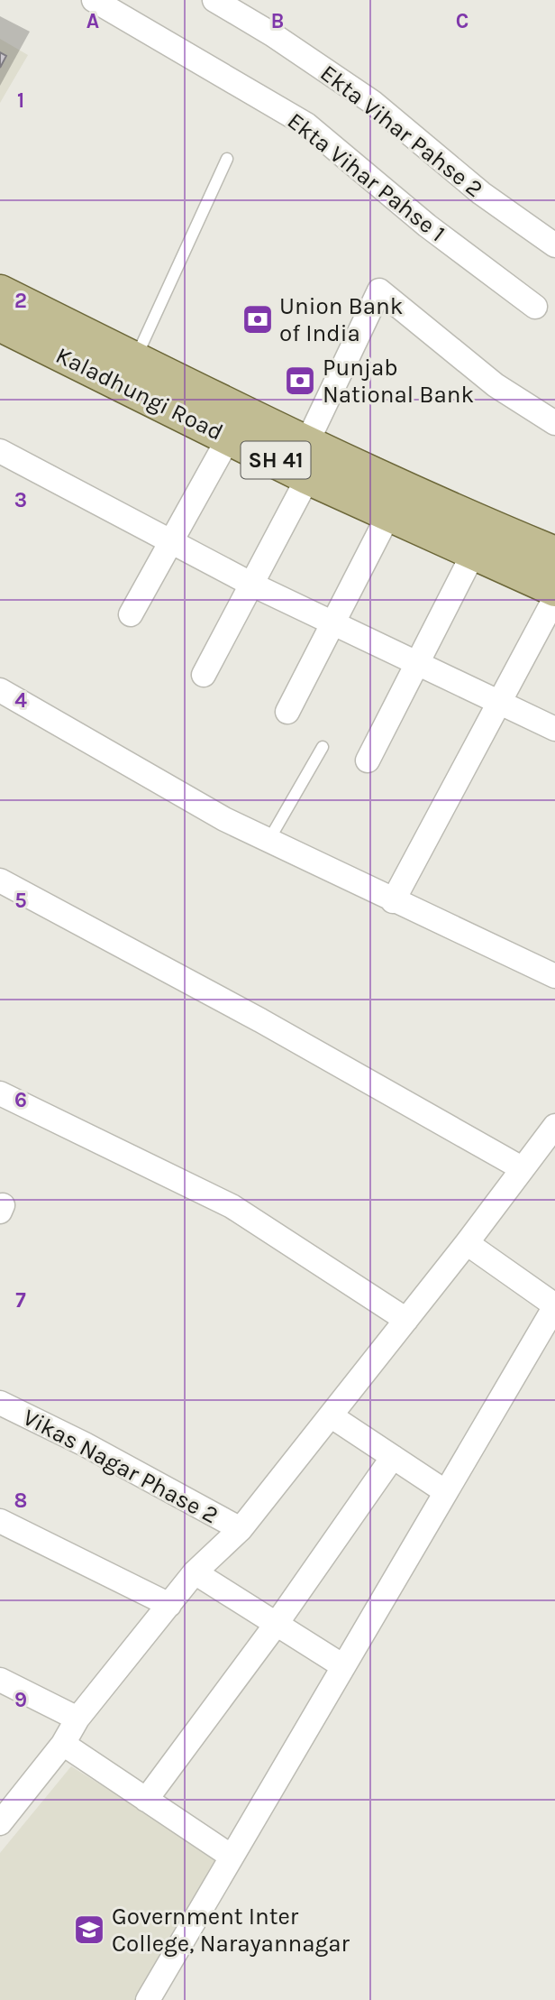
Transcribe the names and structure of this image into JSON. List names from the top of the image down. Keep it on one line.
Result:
{"streets":{"main road":["Kaladhungi Road","SH 41"],"street":["Ekta Vihar Pahse 2","Ekta Vihar Pahse 1","Vikas Nagar Phase 2"]},"places":{"bank":["Union Bank of India","Punjab National Bank"],"school or university":["Government Inter College, Narayannagar"]},"grid":{"columns":["A","B","C"],"rows":["1","2","3","4","5","6","7","8","9"]}}
